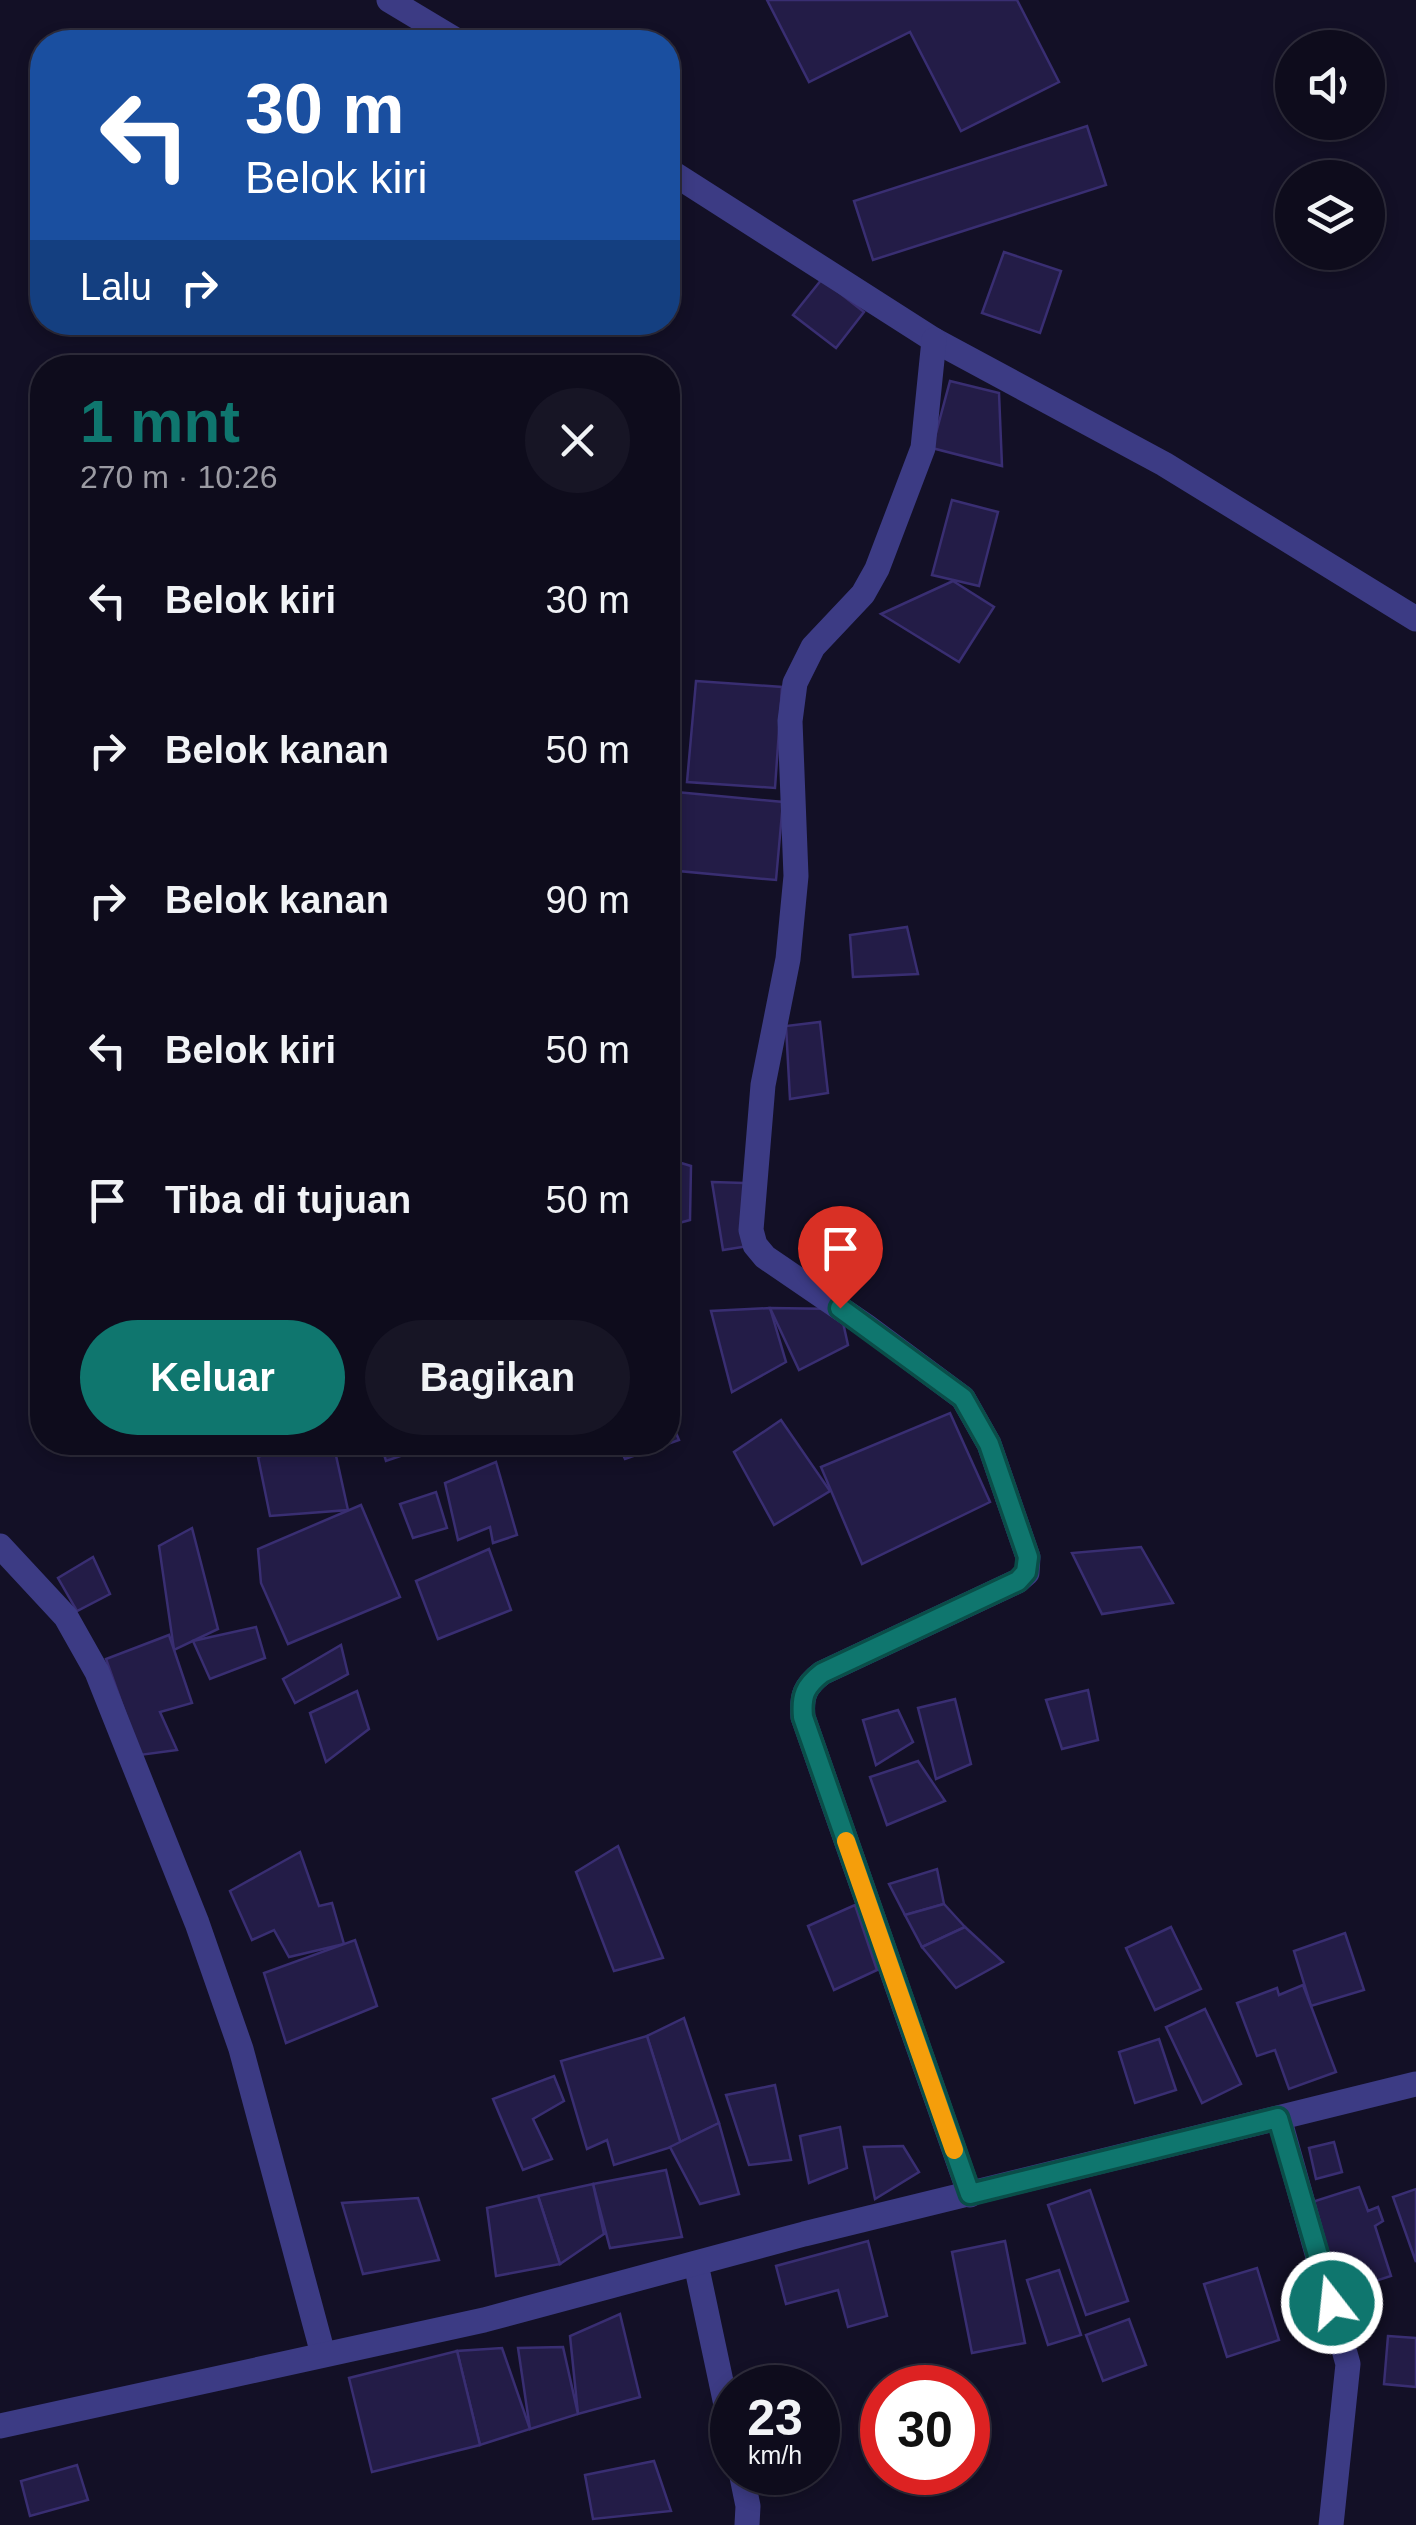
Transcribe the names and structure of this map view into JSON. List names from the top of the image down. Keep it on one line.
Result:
{"page":{"turn":["30 m","Belok kiri"],"then":"Lalu","heading":["1 mnt","270 m · 10:26"],"list":[{"name":"Belok kiri","value":"30 m"},{"name":"Belok kanan","value":"50 m"},{"name":"Belok kanan","value":"90 m"},{"name":"Belok kiri","value":"50 m"},{"name":"Tiba di tujuan","value":"50 m"}],"buttons":["Keluar","Bagikan"],"speed":"23 km/h","limit":"30"}}
